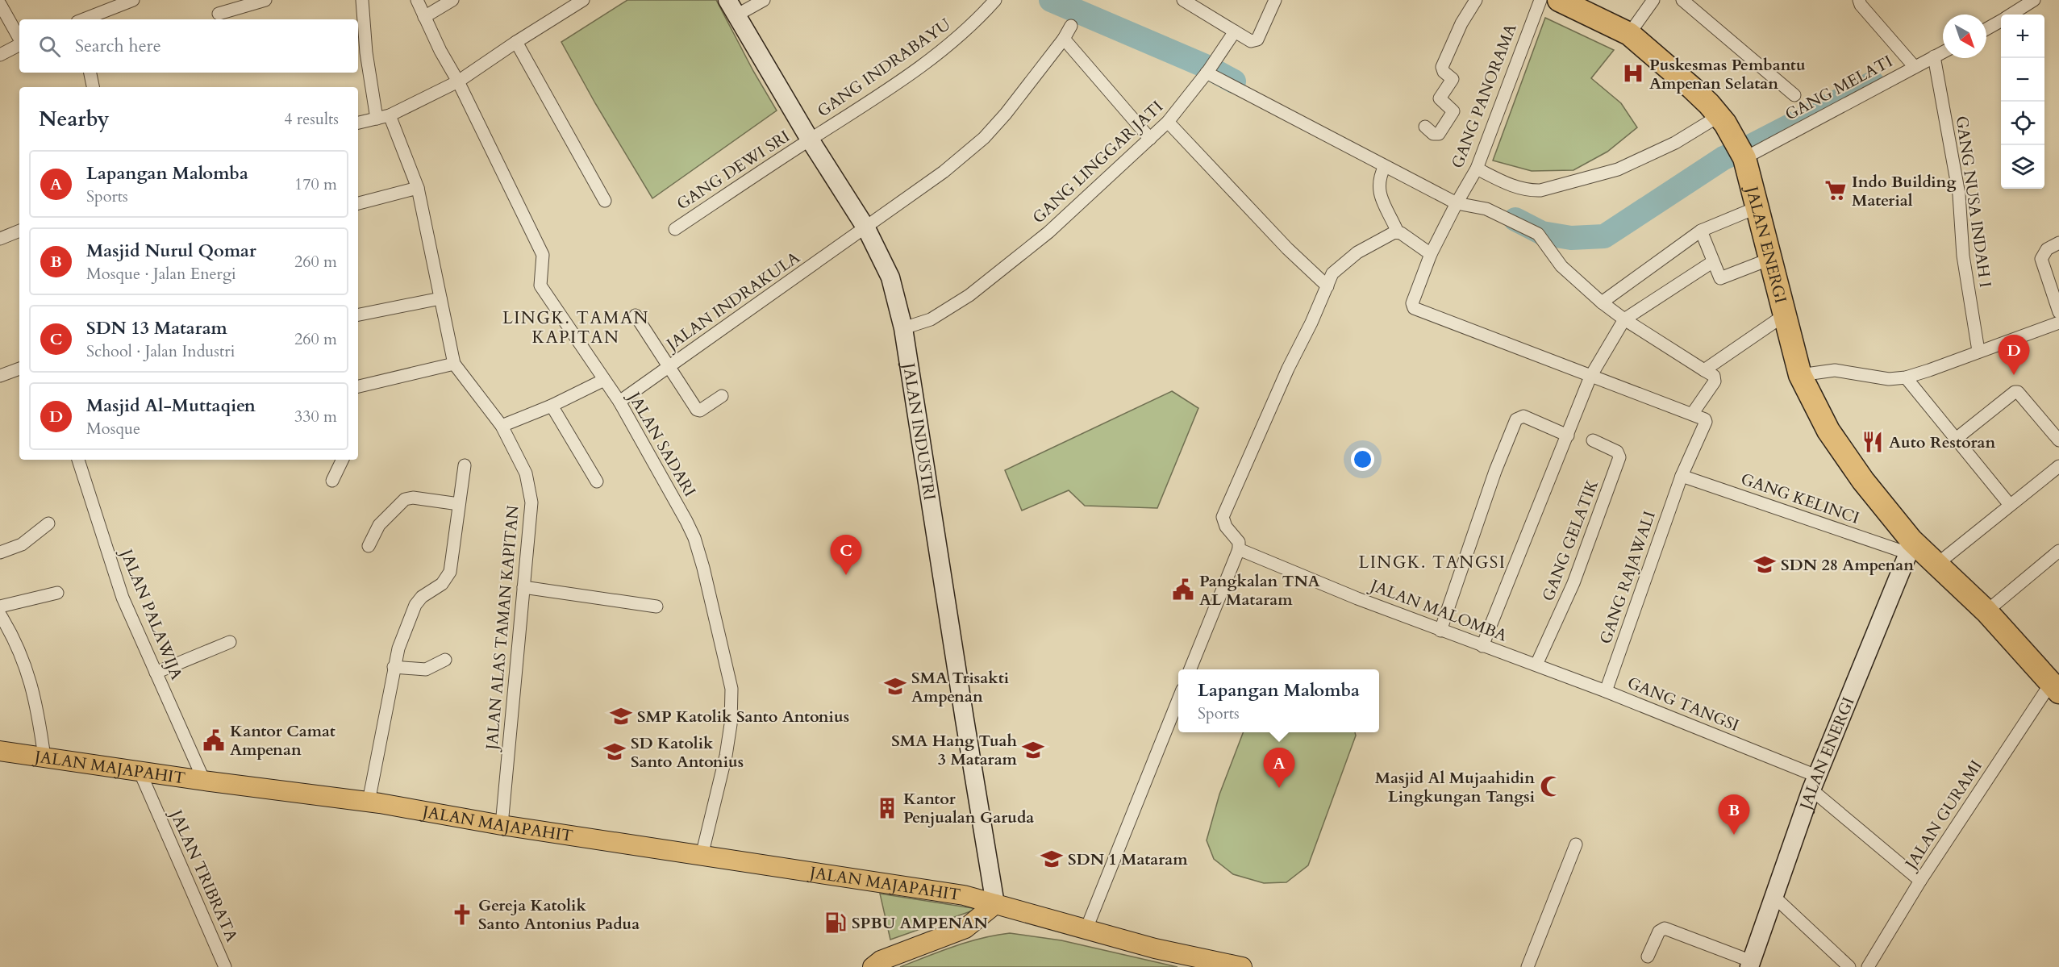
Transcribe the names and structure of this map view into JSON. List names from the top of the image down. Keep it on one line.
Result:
{"streets":{"highway":["JALAN ENERGI"],"main road":["JALAN MAJAPAHIT"],"street":["GANG INDRABAYU","GANG MELATI","GANG PANORAMA","GANG LINGGAR JATI","GANG DEWI SRI","GANG NUSA INDAH I","JALAN INDRAKULA","JALAN INDUSTRI","JALAN SADARI","GANG KELINCI","GANG GELATIK","GANG RAJAWALI","JALAN MALOMBA","JALAN PALAWIJA","JALAN ALAS TAMAN KAPITAN","GANG TANGSI","JALAN GURAMI","JALAN TRIBRATA"]},"crossings":[["GANG INDRABAYU","GANG DEWI SRI"],["GANG INDRABAYU","JALAN INDUSTRI"],["GANG MELATI","GANG NUSA INDAH I"],["GANG MELATI","JALAN ENERGI"],["GANG LINGGAR JATI","JALAN INDUSTRI"],["GANG DEWI SRI","JALAN INDUSTRI"],["JALAN ENERGI","GANG KELINCI"],["JALAN ENERGI","GANG TANGSI"],["JALAN ENERGI","JALAN GURAMI"],["JALAN INDRAKULA","JALAN INDUSTRI"],["JALAN INDRAKULA","JALAN SADARI"],["JALAN INDUSTRI","JALAN MAJAPAHIT"],["JALAN SADARI","JALAN MAJAPAHIT"],["GANG KELINCI","GANG RAJAWALI"],["GANG GELATIK","JALAN MALOMBA"],["GANG GELATIK","GANG TANGSI"],["GANG RAJAWALI","GANG TANGSI"],["JALAN MALOMBA","GANG TANGSI"],["JALAN PALAWIJA","JALAN MAJAPAHIT"],["JALAN ALAS TAMAN KAPITAN","JALAN MAJAPAHIT"],["GANG TANGSI","JALAN GURAMI"],["JALAN MAJAPAHIT","JALAN TRIBRATA"]],"districts":["LINGK. TAMAN KAPITAN","LINGK. TANGSI"],"places":{"hospital":["Puskesmas Pembantu Ampenan Selatan"],"supermarket":["Indo Building Material"],"restaurant":["Auto Restoran"],"school or university":["SDN 28 Ampenan","SMA Trisakti Ampenan","SMP Katolik Santo Antonius","SMA Hang Tuah 3 Mataram","SD Katolik Santo Antonius","SDN 1 Mataram"],"public building":["Pangkalan TNA AL Mataram","Kantor Camat Ampenan"],"mosque":["Masjid Al Mujaahidin Lingkungan Tangsi"],"building":["Kantor Penjualan Garuda"],"church":["Gereja Katolik Santo Antonius Padua"],"fuel station":["SPBU AMPENAN"]},"north":"bottom right","page":{"map_buttons":["+","−"],"search":"Search here","heading":["Nearby","4 results"],"list":[{"mark":"A","name":"Lapangan Malomba","note":"Sports","value":"170 m"},{"mark":"B","name":"Masjid Nurul Qomar","note":"Mosque · Jalan Energi","value":"260 m"},{"mark":"C","name":"SDN 13 Mataram","note":"School · Jalan Industri","value":"260 m"},{"mark":"D","name":"Masjid Al-Muttaqien","note":"Mosque","value":"330 m"}],"pins":["D","C","A","B"],"popup":["Lapangan Malomba","Sports"]}}
